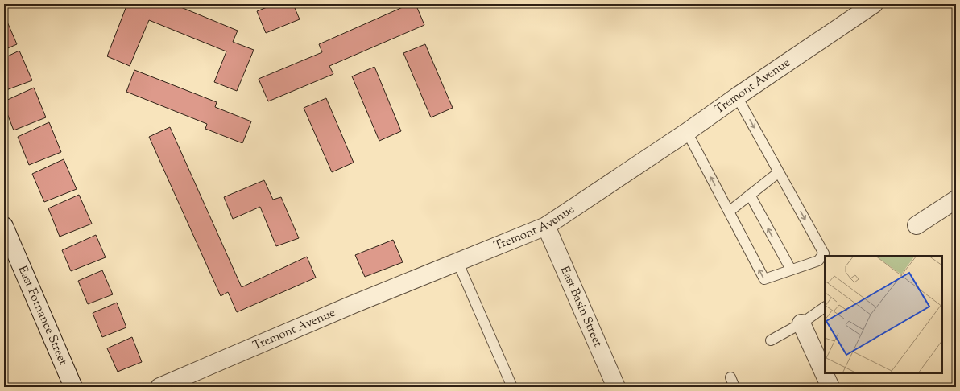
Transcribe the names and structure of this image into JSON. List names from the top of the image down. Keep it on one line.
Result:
{"streets":{"street":["Tremont Avenue","East Basin Street","East Fornance Street"]},"crossings":[["Tremont Avenue","East Basin Street"]]}
